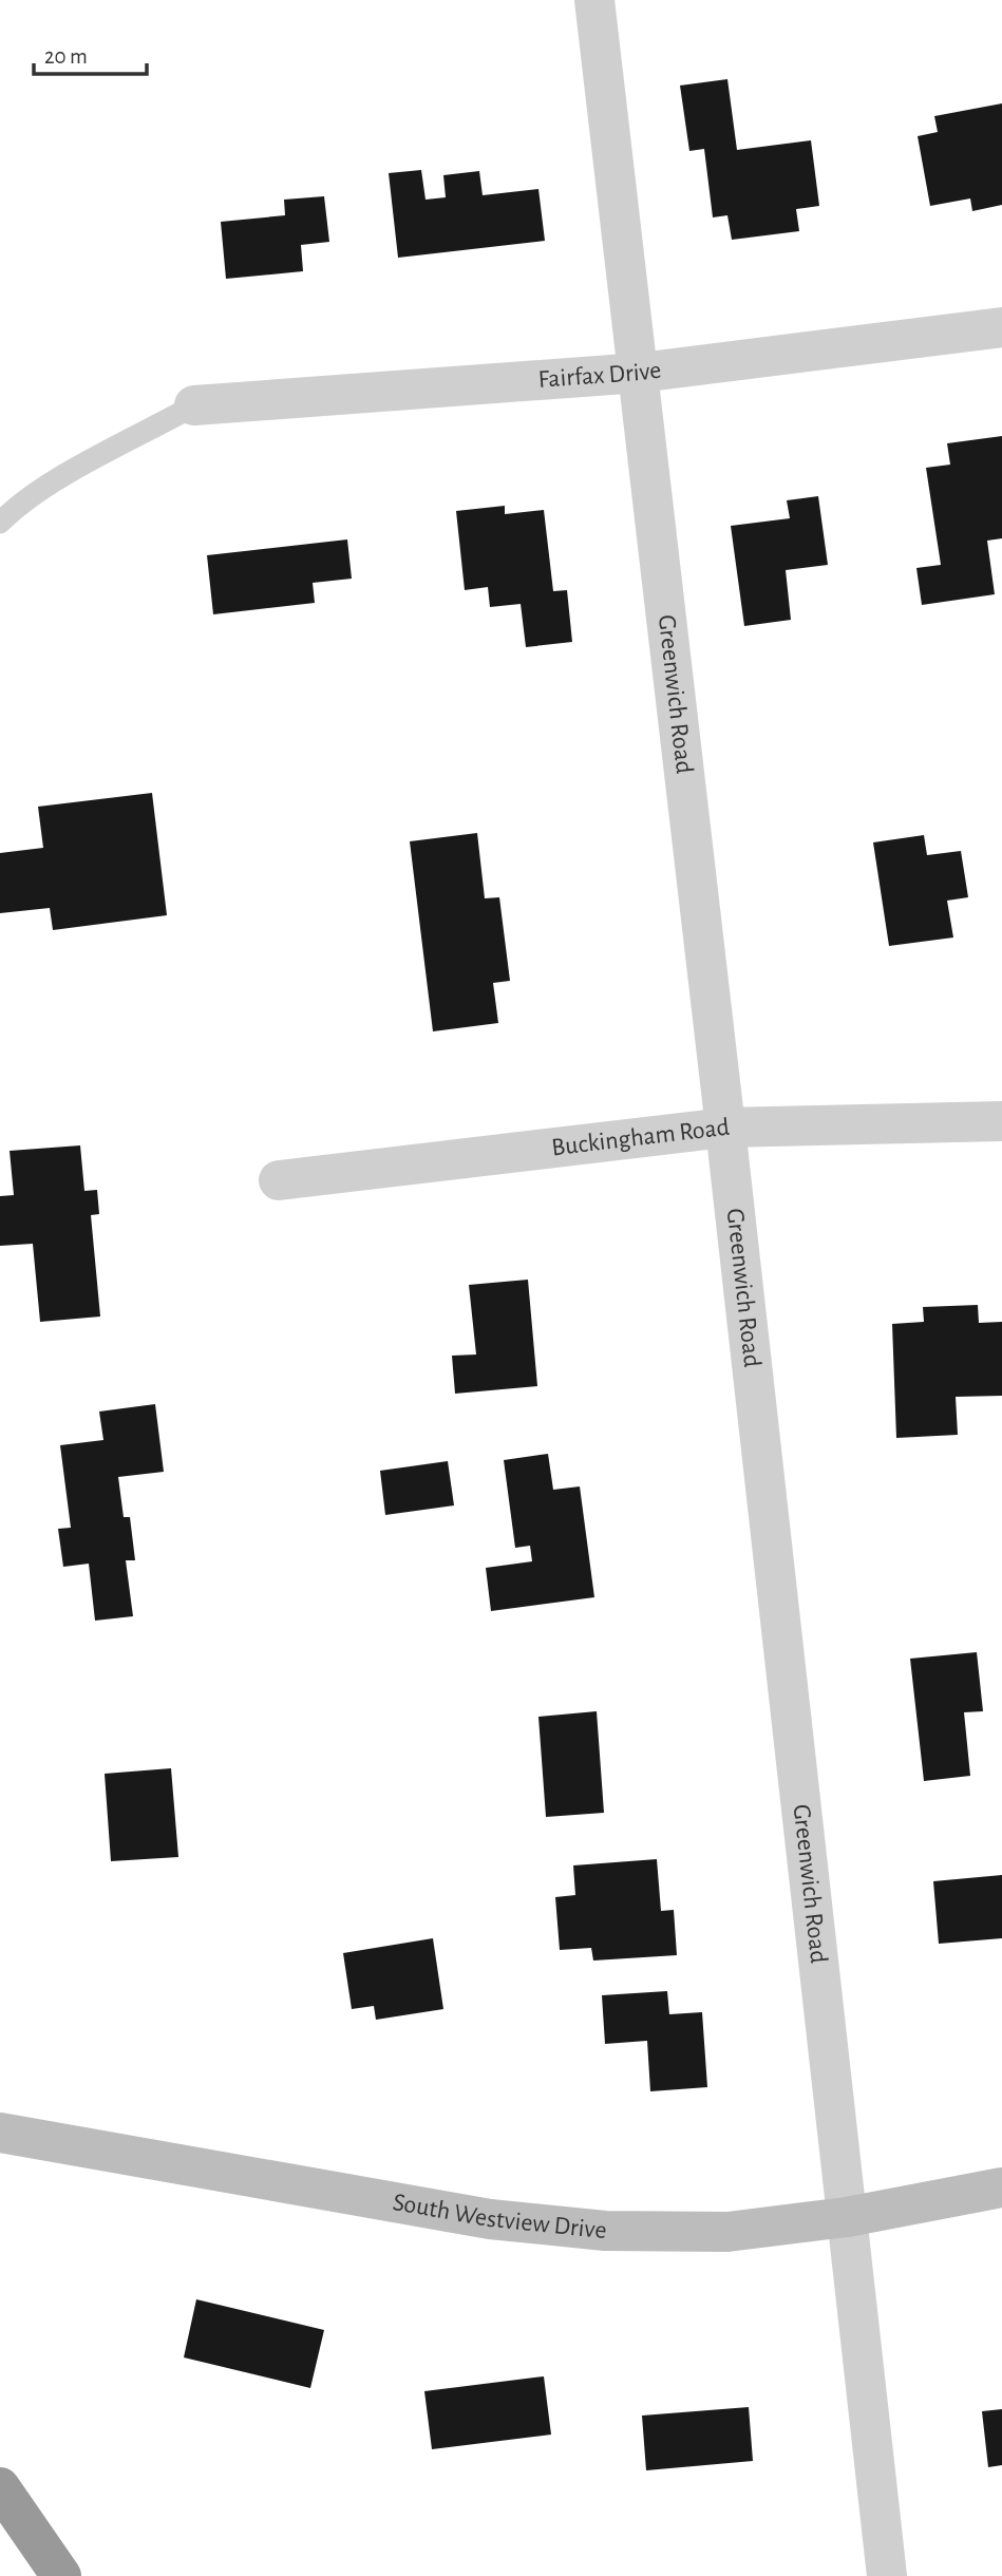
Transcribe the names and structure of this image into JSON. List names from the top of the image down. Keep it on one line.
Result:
{"streets":{"street":["Fairfax Drive","Greenwich Road","Buckingham Road","South Westview Drive"]},"crossings":[["Fairfax Drive","Greenwich Road"],["Greenwich Road","Buckingham Road"],["Greenwich Road","South Westview Drive"]],"scale_bar":"20 m"}
